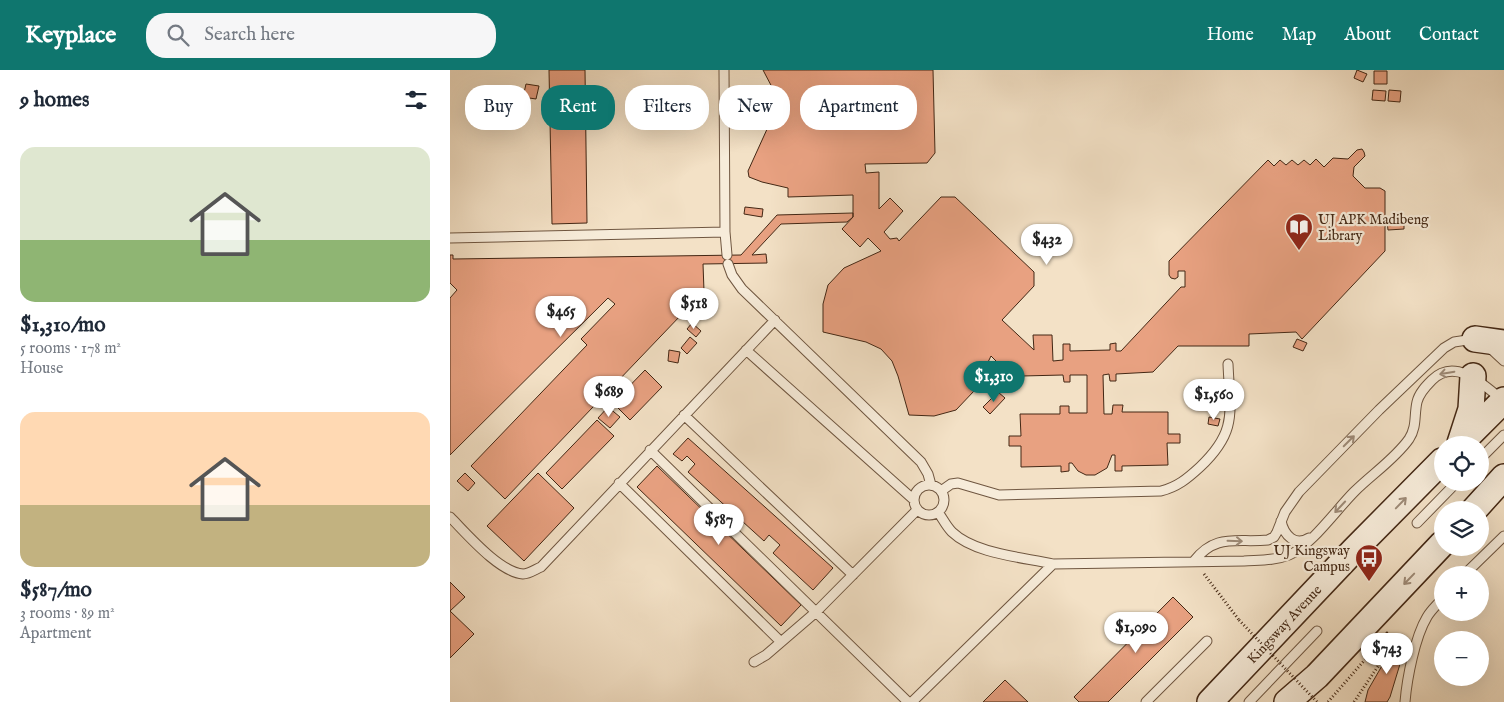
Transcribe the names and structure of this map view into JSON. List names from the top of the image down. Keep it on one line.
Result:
{"streets":{"main road":["Kingsway Avenue"]},"places":{"library":["UJ APK Madibeng Library"],"bus stop":["UJ Kingsway Campus"]},"page":{"header":"Keyplace","search":"Search here","nav":["Home","Map","About","Contact"],"heading":"9 homes","chip":["Buy","Rent","Filters","New","Apartment"],"list":[{"name":"$1,310/mo","note":"5 rooms · 178 m² · House"},{"name":"$587/mo","note":"3 rooms · 89 m² · Apartment"}],"price":["$432","$518","$465","$1,310","$689","$1,560","$587","$1,090","$743"],"map_buttons":["+","−"]}}
